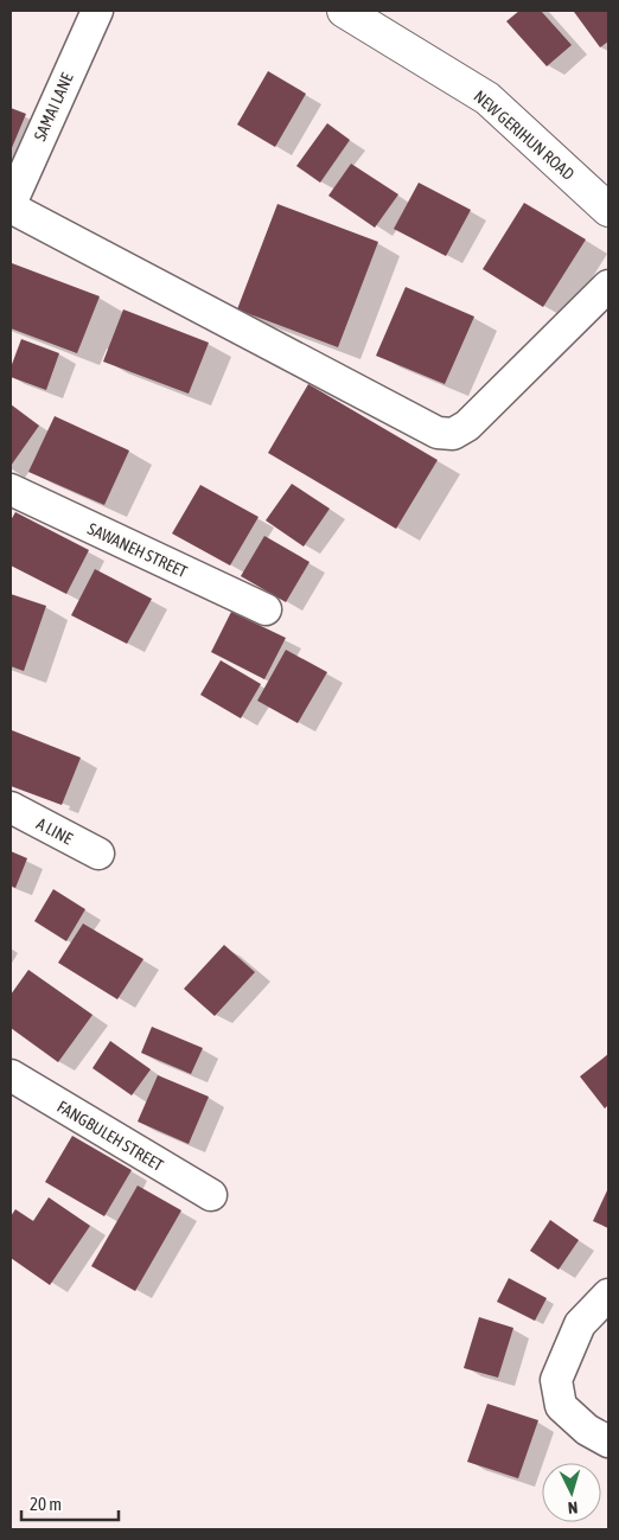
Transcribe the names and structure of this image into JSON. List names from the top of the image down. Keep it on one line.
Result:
{"streets":{"street":["SAMAI LANE","NEW GERIHUN ROAD","SAWANEH STREET","A LINE","FANGBULEH STREET"]},"scale_bar":"20 m","north":"bottom"}
